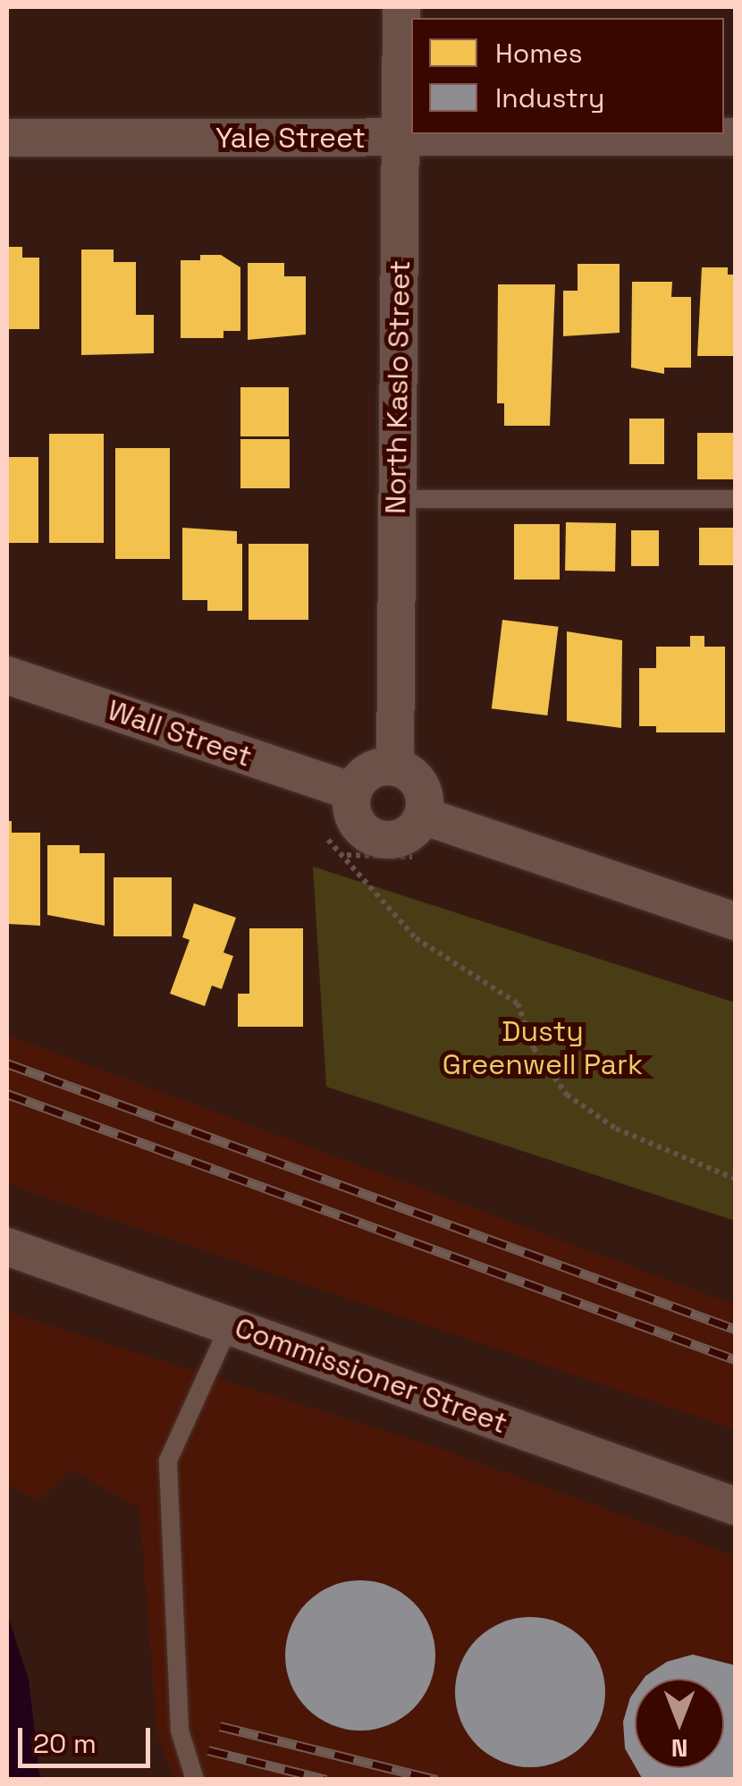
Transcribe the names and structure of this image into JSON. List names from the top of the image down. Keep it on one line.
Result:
{"streets":{"street":["Yale Street","North Kaslo Street","Wall Street","Commissioner Street"]},"crossings":[["Yale Street","North Kaslo Street"],["North Kaslo Street","Wall Street"]],"parks":["Dusty Greenwell Park"],"legend":["Homes","Industry"],"scale_bar":"20 m","north":"bottom"}
